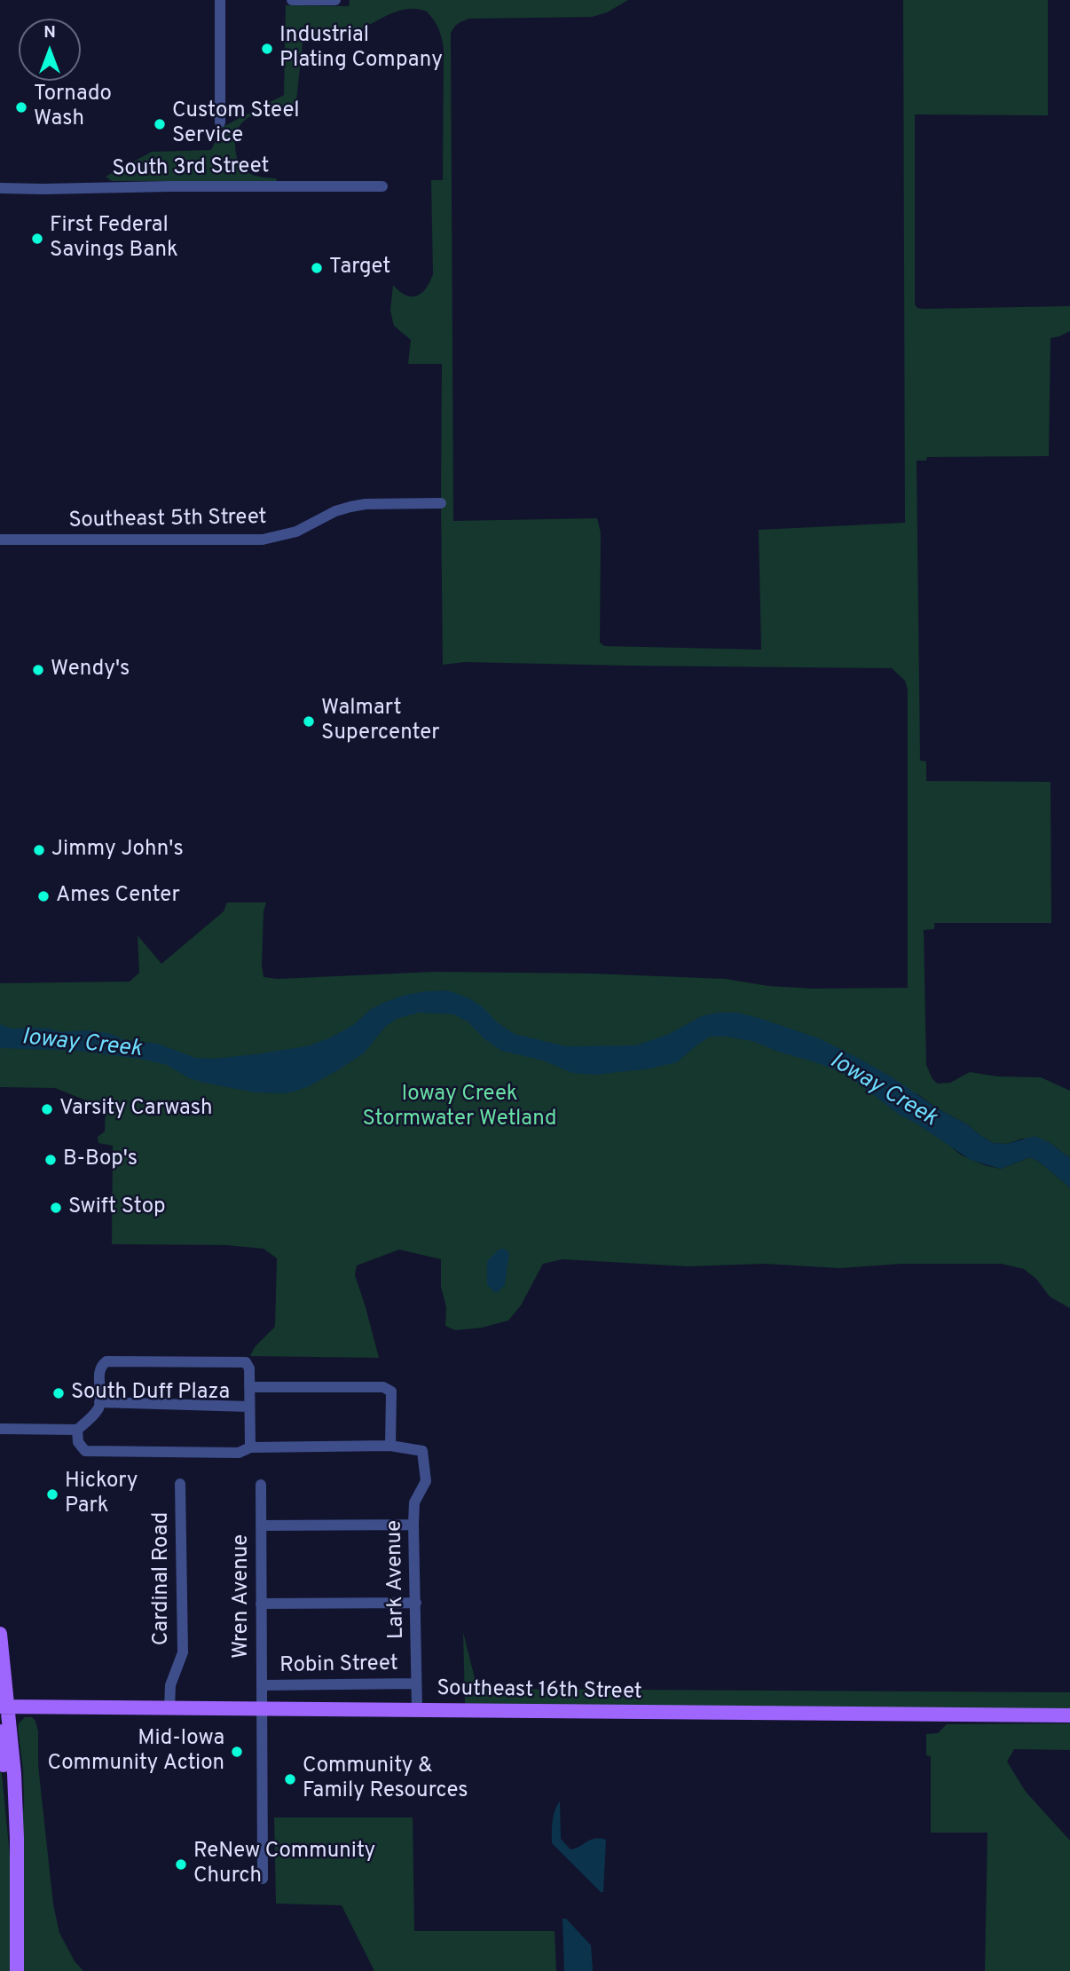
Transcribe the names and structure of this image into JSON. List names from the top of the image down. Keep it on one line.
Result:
{"streets":{"main road":["Southeast 16th Street"],"street":["South 3rd Street","Southeast 5th Street","Cardinal Road","Lark Avenue","Wren Avenue","Robin Street"]},"crossings":[["Cardinal Road","Southeast 16th Street"],["Lark Avenue","Robin Street"],["Lark Avenue","Southeast 16th Street"],["Wren Avenue","Robin Street"],["Wren Avenue","Southeast 16th Street"]],"water":["Ioway Creek"],"parks":["Ioway Creek Stormwater Wetland"],"places":["Industrial Plating Company","Tornado Wash","Custom Steel Service","First Federal Savings Bank","Target","Wendy's","Walmart Supercenter","Jimmy John's","Ames Center","Varsity Carwash","B-Bop's","Swift Stop","South Duff Plaza","Hickory Park","Mid-Iowa Community Action","Community & Family Resources","ReNew Community Church"],"north":"top"}
